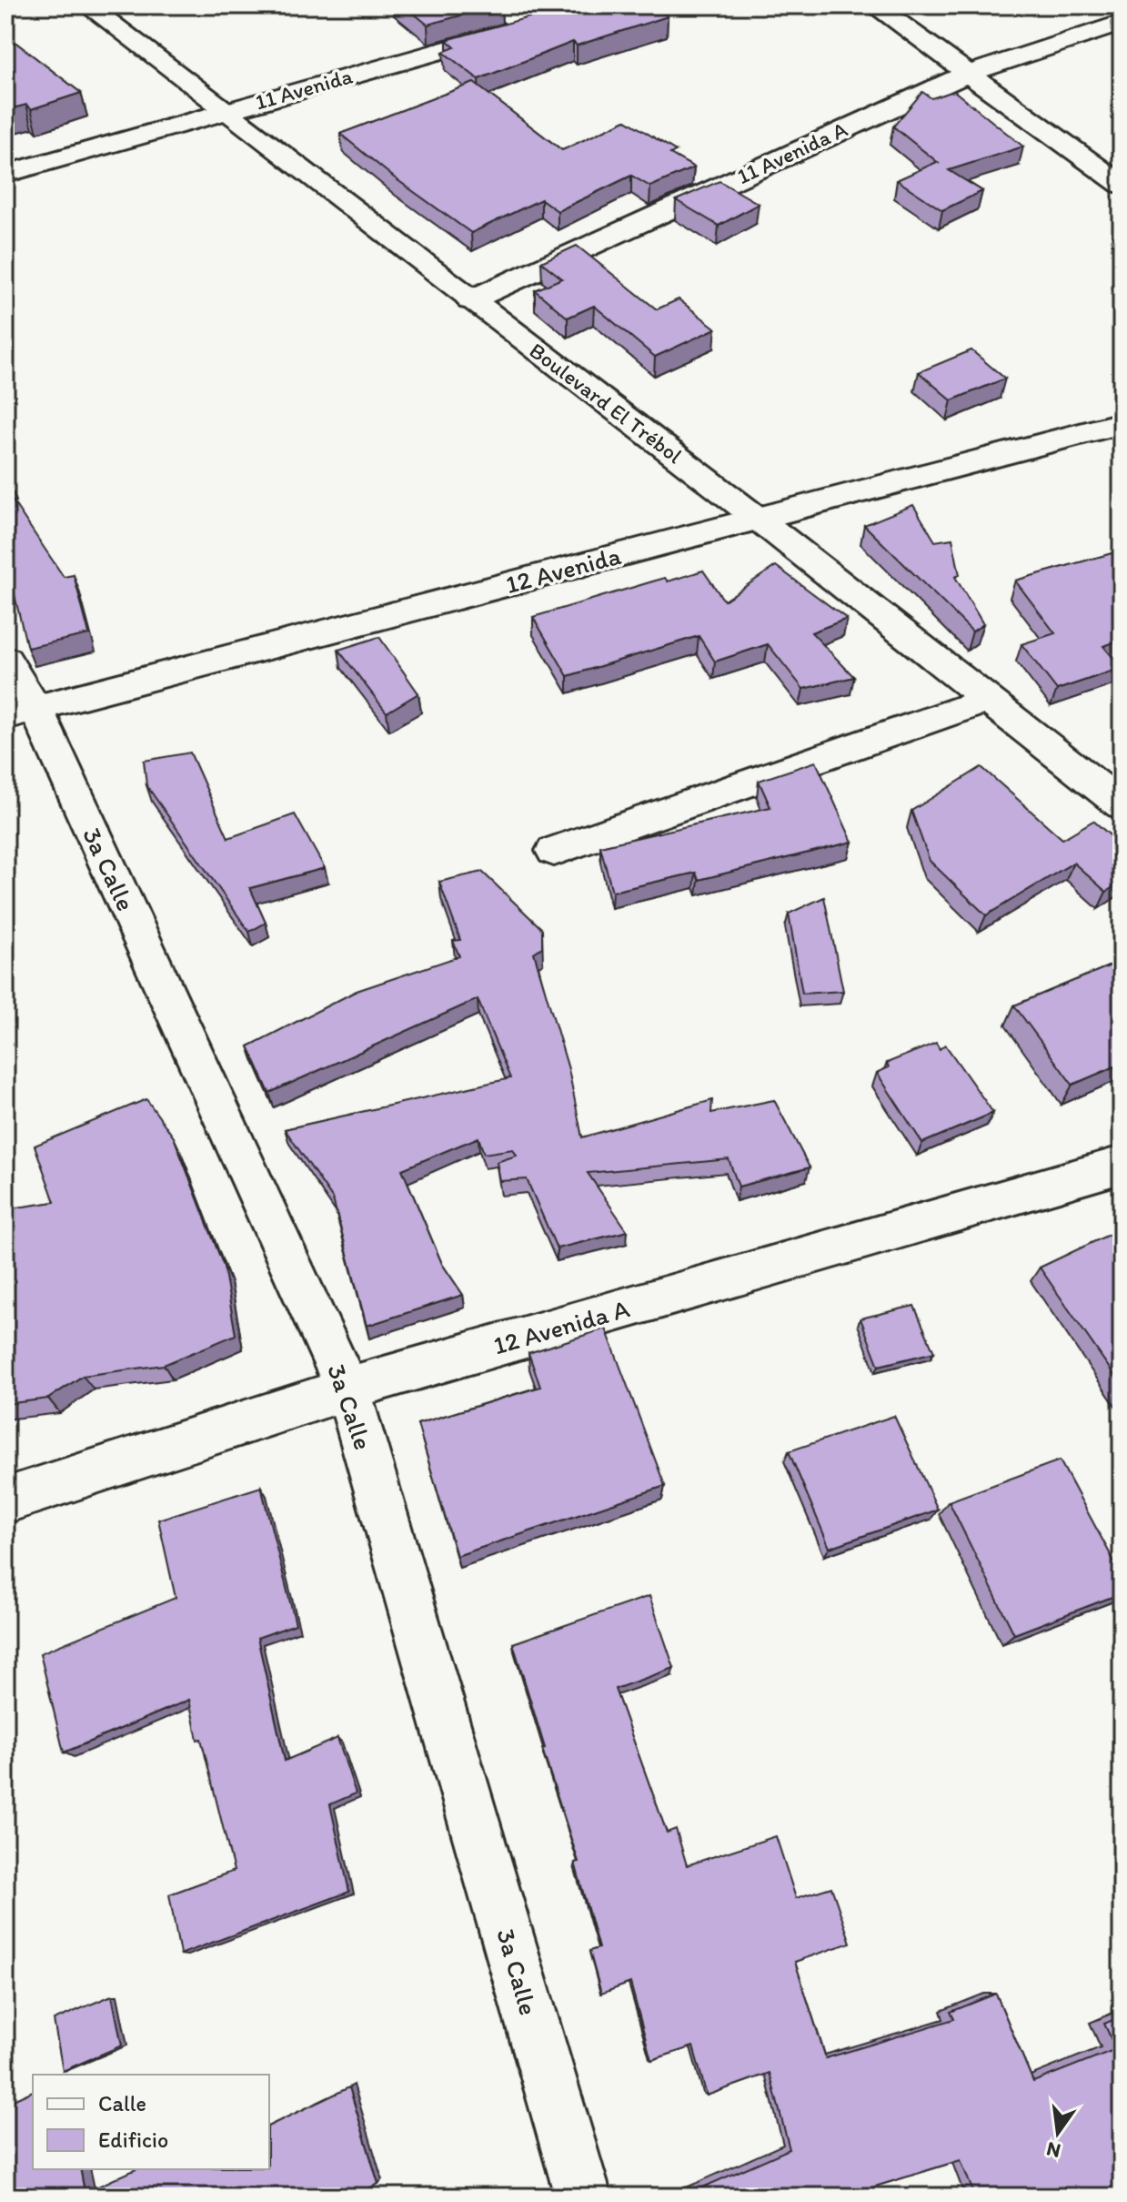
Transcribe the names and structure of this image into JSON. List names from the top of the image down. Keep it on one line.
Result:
{"streets":{"street":["11 Avenida","11 Avenida A","Boulevard El Trébol","12 Avenida","3a Calle","12 Avenida A"]},"crossings":[["11 Avenida","Boulevard El Trébol"],["11 Avenida A","Boulevard El Trébol"],["Boulevard El Trébol","12 Avenida"],["12 Avenida","3a Calle"],["3a Calle","12 Avenida A"]],"legend":["Calle","Edificio"],"north":"bottom"}
